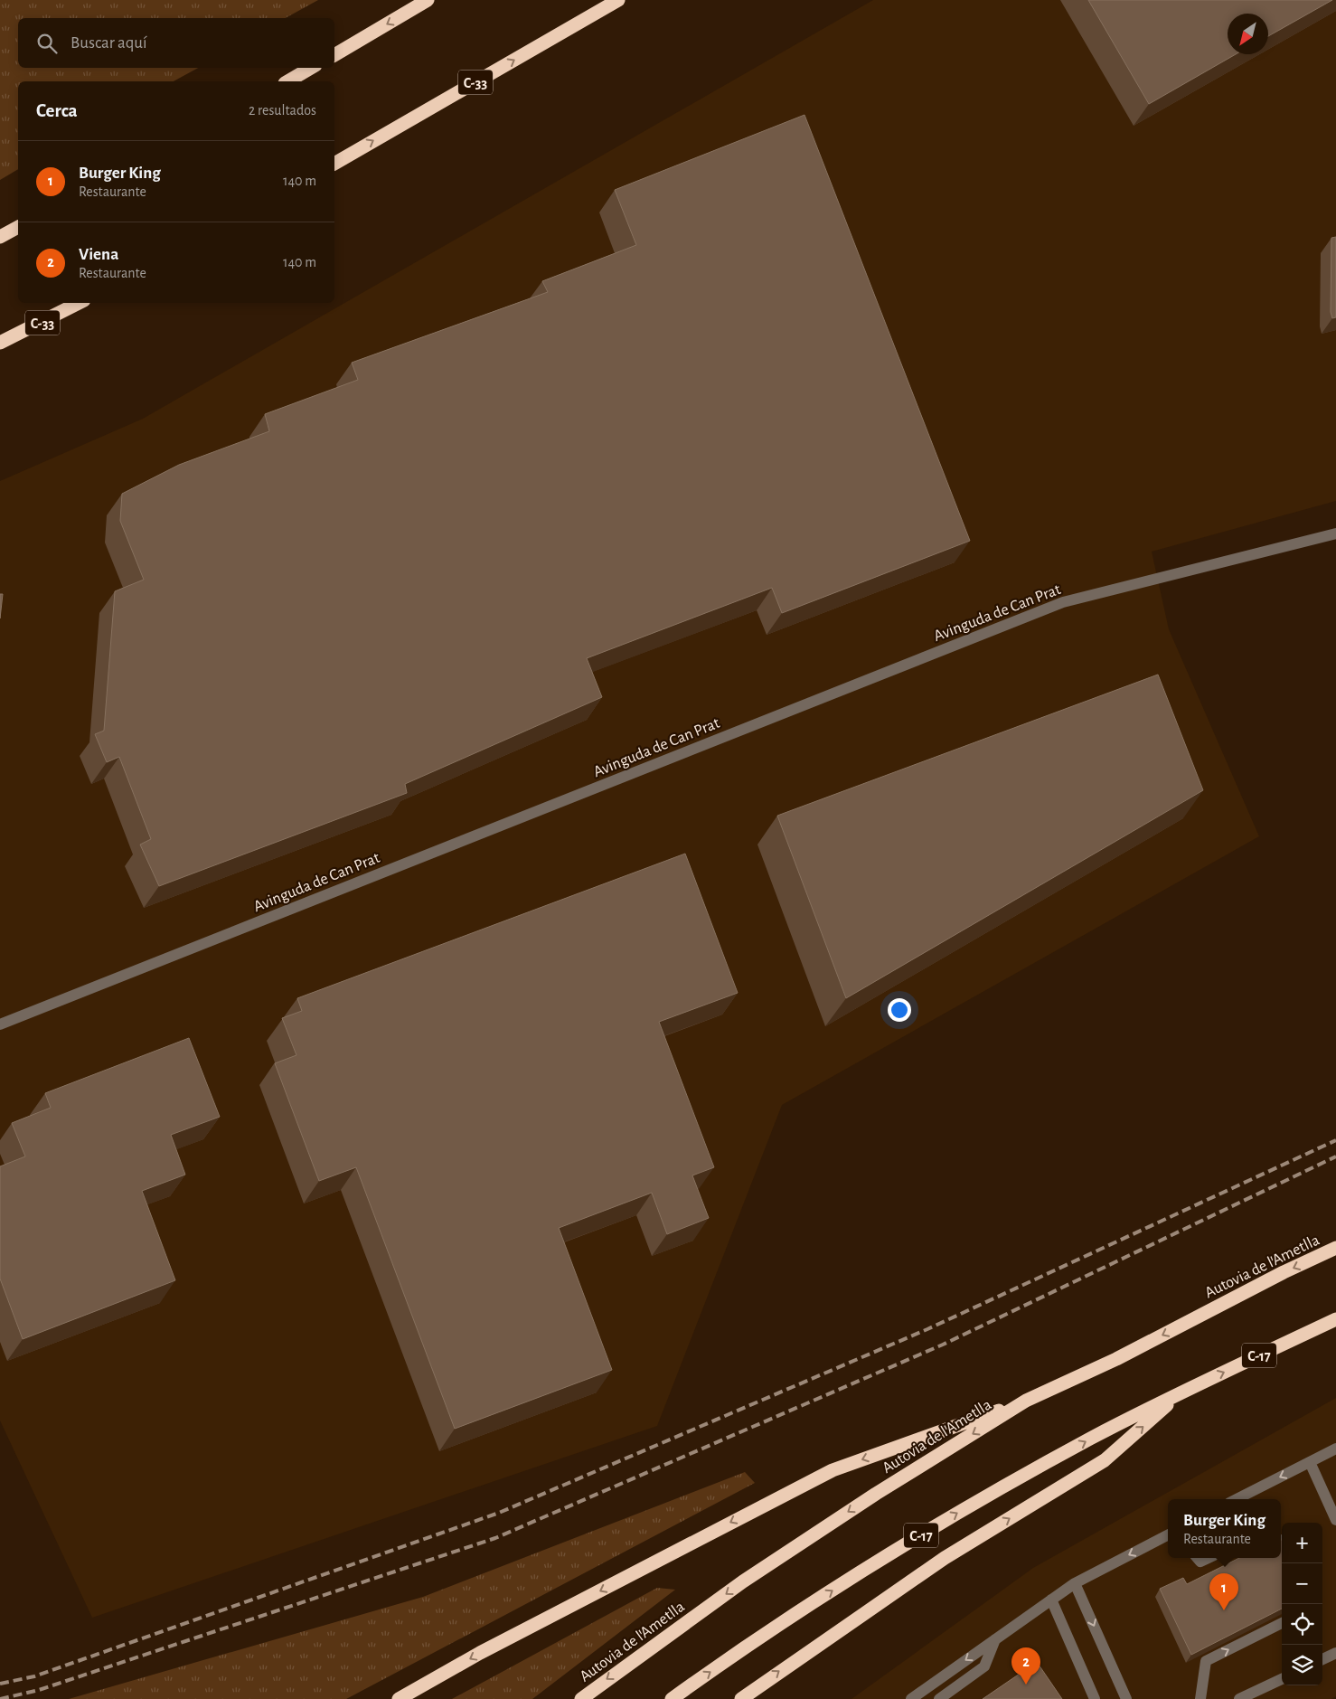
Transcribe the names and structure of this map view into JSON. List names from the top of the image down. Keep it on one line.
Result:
{"streets":{"highway":["C-33","Autovia de l'Ametlla","C-17"],"street":["Avinguda de Can Prat"]},"north":"bottom left","page":{"search":"Buscar aquí","heading":["Cerca","2 resultados"],"list":[{"mark":"1","name":"Burger King","note":"Restaurante","value":"140 m"},{"mark":"2","name":"Viena","note":"Restaurante","value":"140 m"}],"popup":["Burger King","Restaurante"],"map_buttons":["+","−"],"pins":["1","2"]}}
